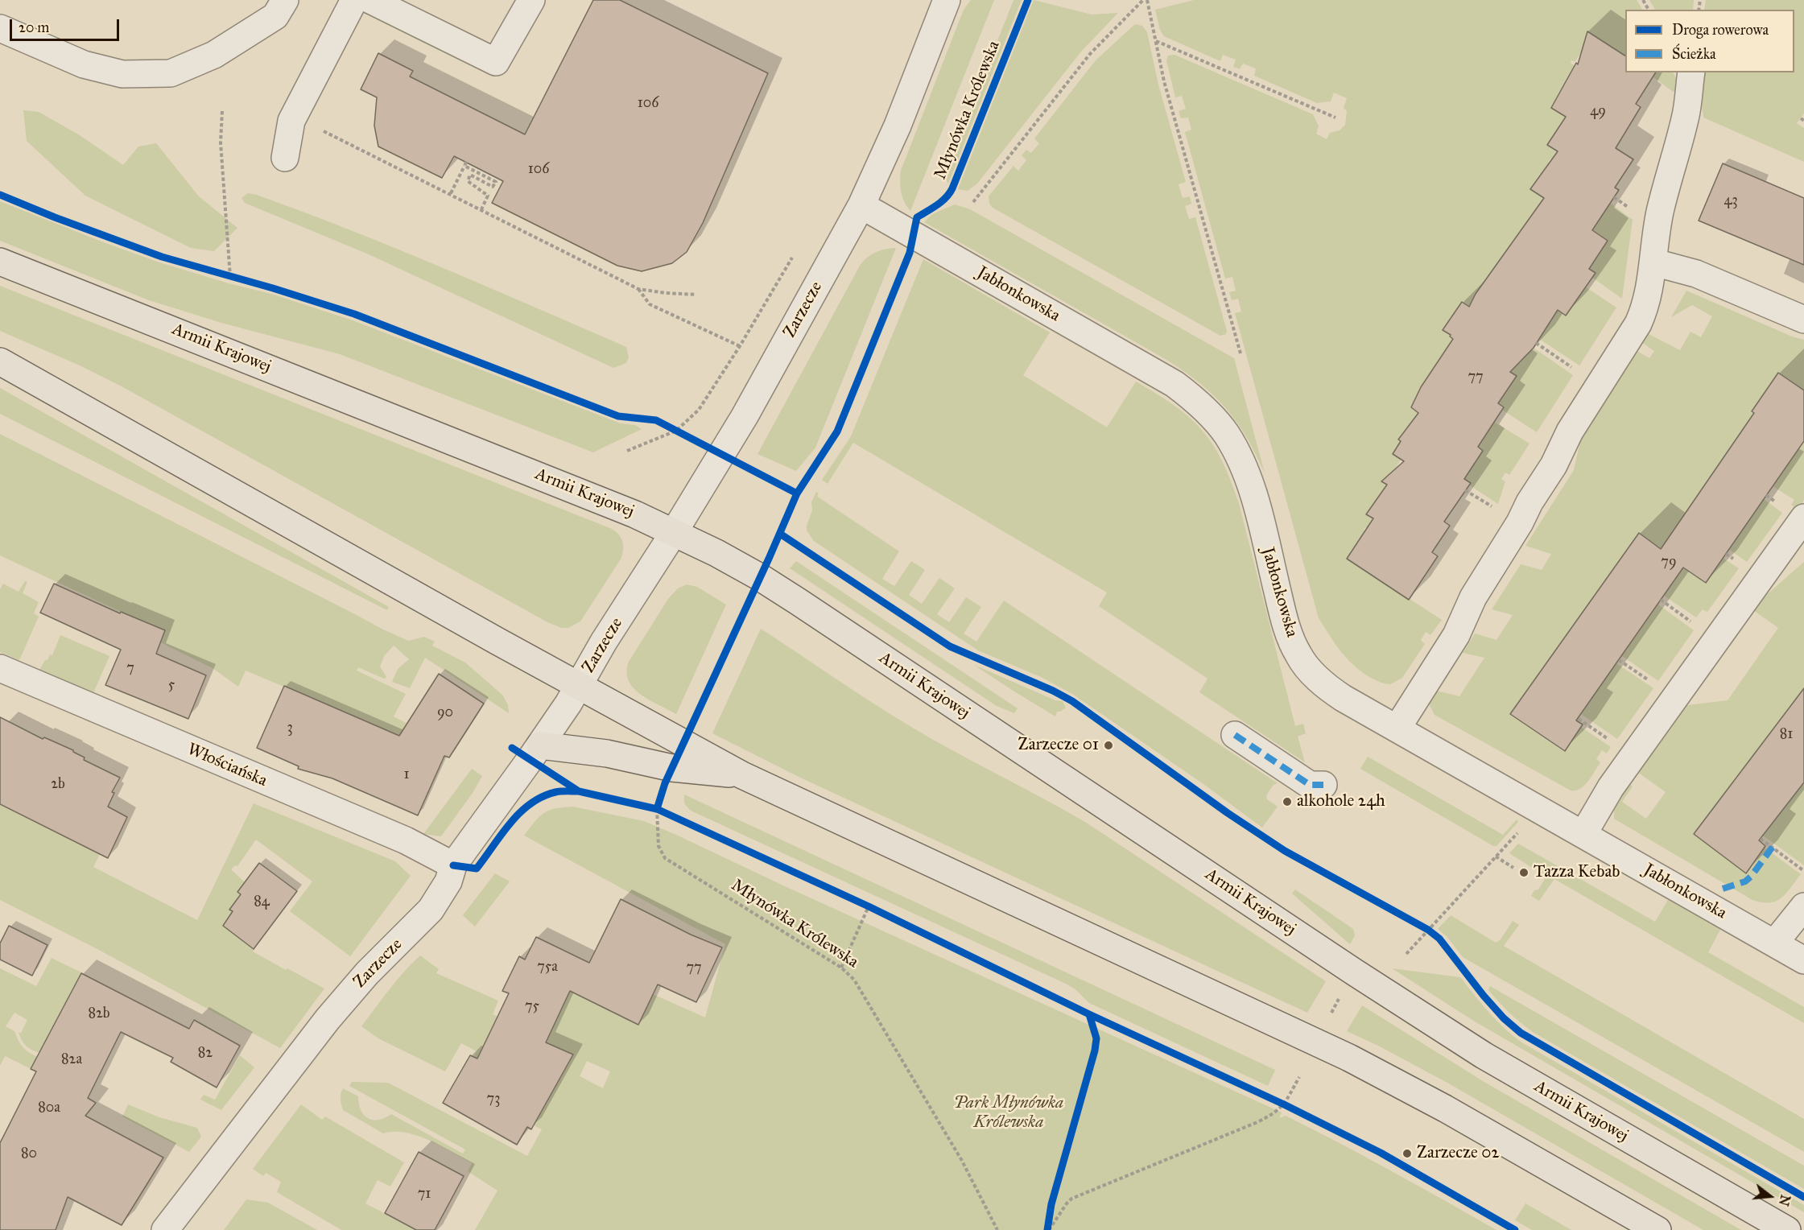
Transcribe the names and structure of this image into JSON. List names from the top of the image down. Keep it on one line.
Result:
{"streets":{"main road":["Armii Krajowej"],"street":["Jabłonkowska","Zarzecze","Włościańska"],"cycle path":["Młynówka Królewska"]},"crossings":[["Jabłonkowska","Zarzecze"],["Zarzecze","Armii Krajowej"],["Zarzecze","Włościańska"]],"parks":["Park Młynówka Królewska"],"places":["Zarzecze 01","alkohole 24h","Tazza Kebab","Zarzecze 02"],"house_numbers":["106","49","106","43","77","79","7","5","90","3","81","1","2b","84","75a","77","75","82b","82","82a","73","80a","80","71"],"legend":["Droga rowerowa","Ścieżka"],"scale_bar":"20 m","north":"right"}
